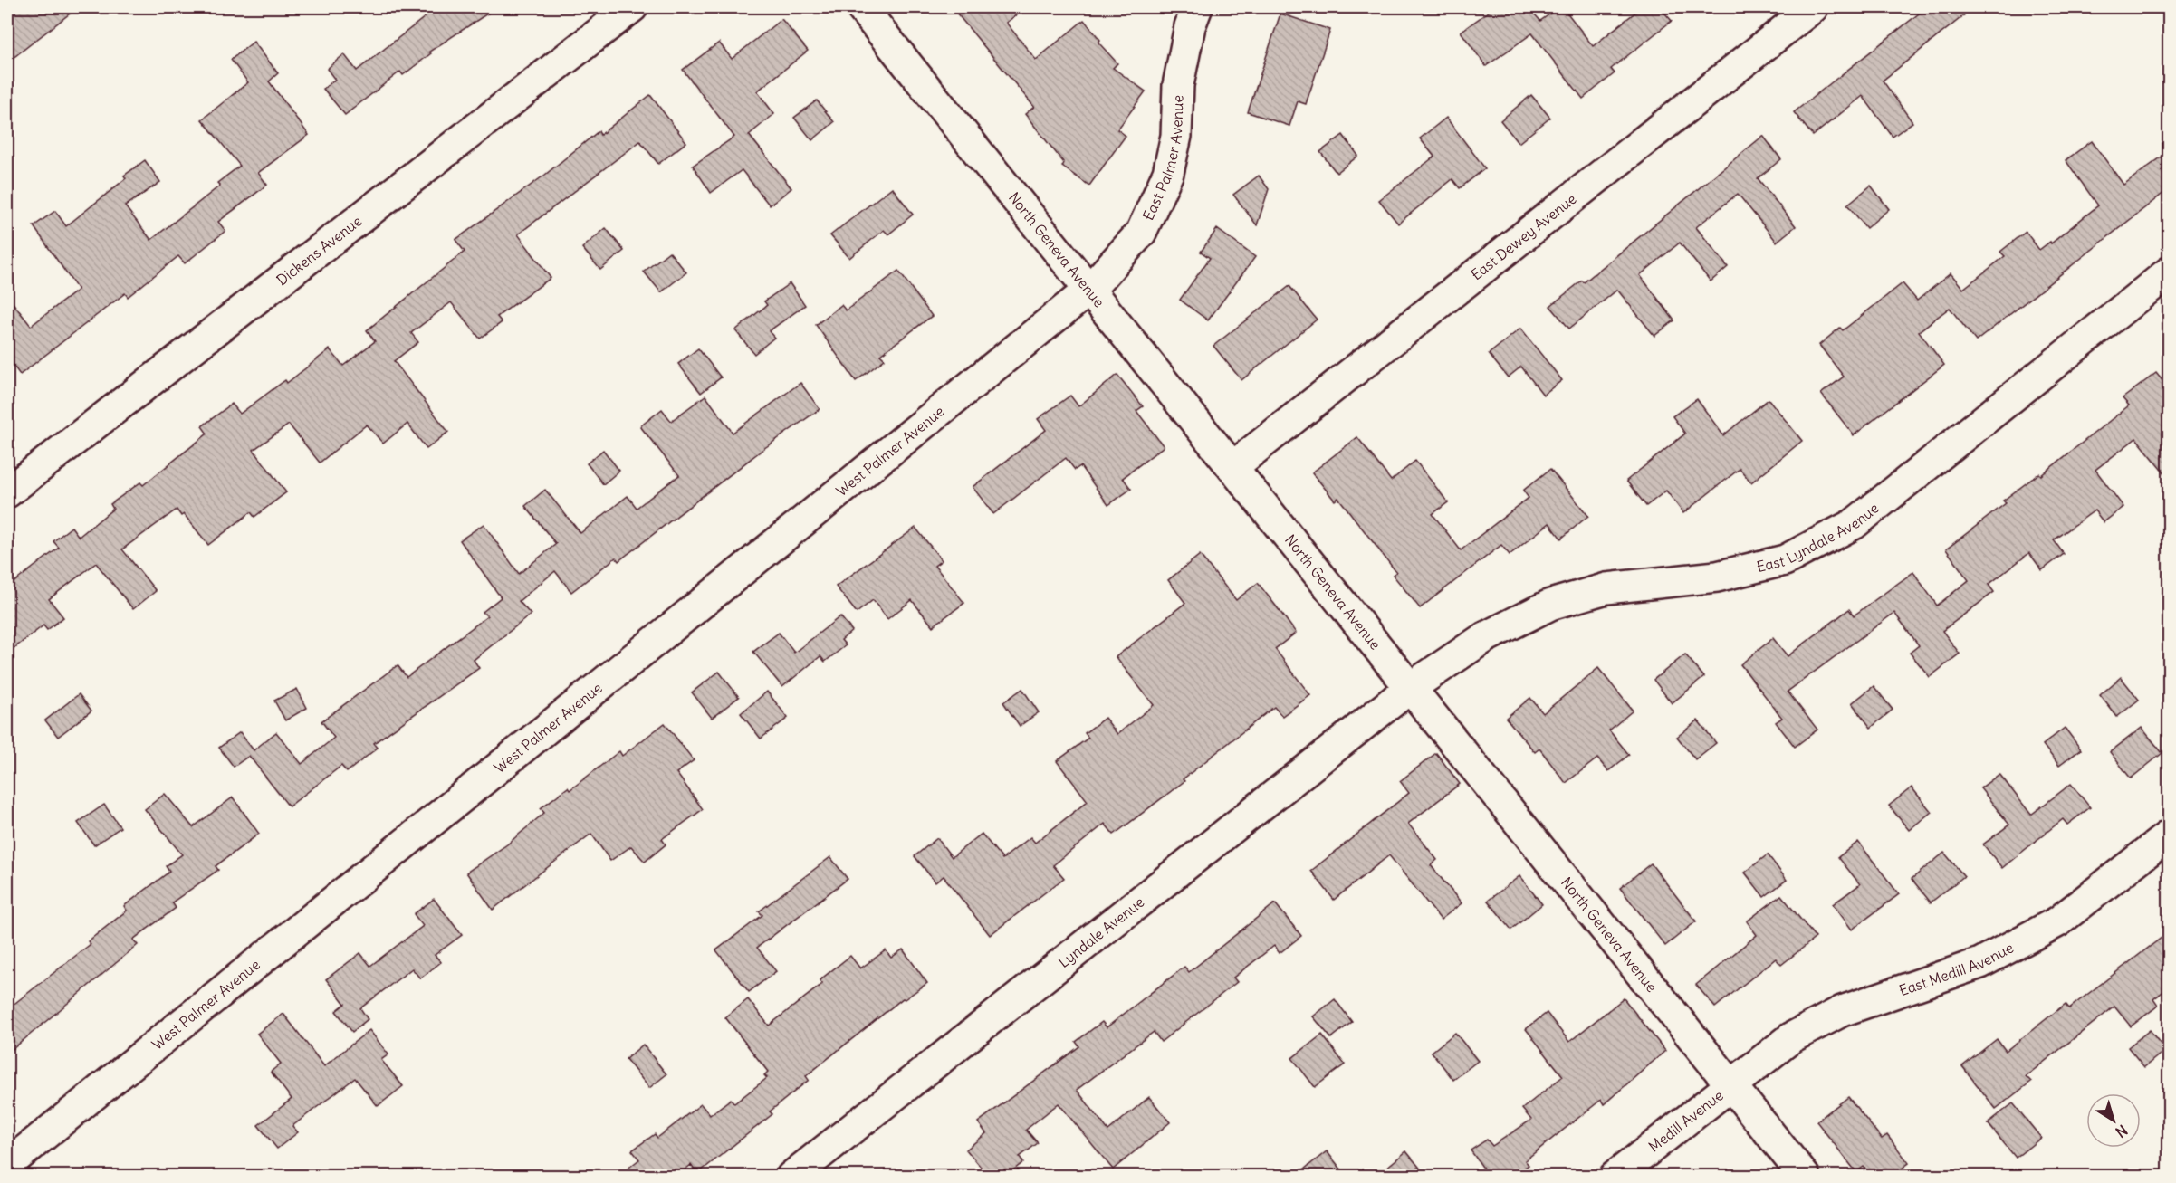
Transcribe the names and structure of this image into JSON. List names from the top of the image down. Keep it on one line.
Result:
{"streets":{"street":["East Palmer Avenue","East Dewey Avenue","North Geneva Avenue","Dickens Avenue","West Palmer Avenue","East Lyndale Avenue","Lyndale Avenue","East Medill Avenue","Medill Avenue"]},"crossings":[["East Palmer Avenue","North Geneva Avenue"],["East Palmer Avenue","West Palmer Avenue"],["East Dewey Avenue","North Geneva Avenue"],["North Geneva Avenue","West Palmer Avenue"],["North Geneva Avenue","East Lyndale Avenue"],["North Geneva Avenue","Lyndale Avenue"],["North Geneva Avenue","East Medill Avenue"],["North Geneva Avenue","Medill Avenue"],["East Lyndale Avenue","Lyndale Avenue"],["East Medill Avenue","Medill Avenue"]],"north":"bottom right"}
